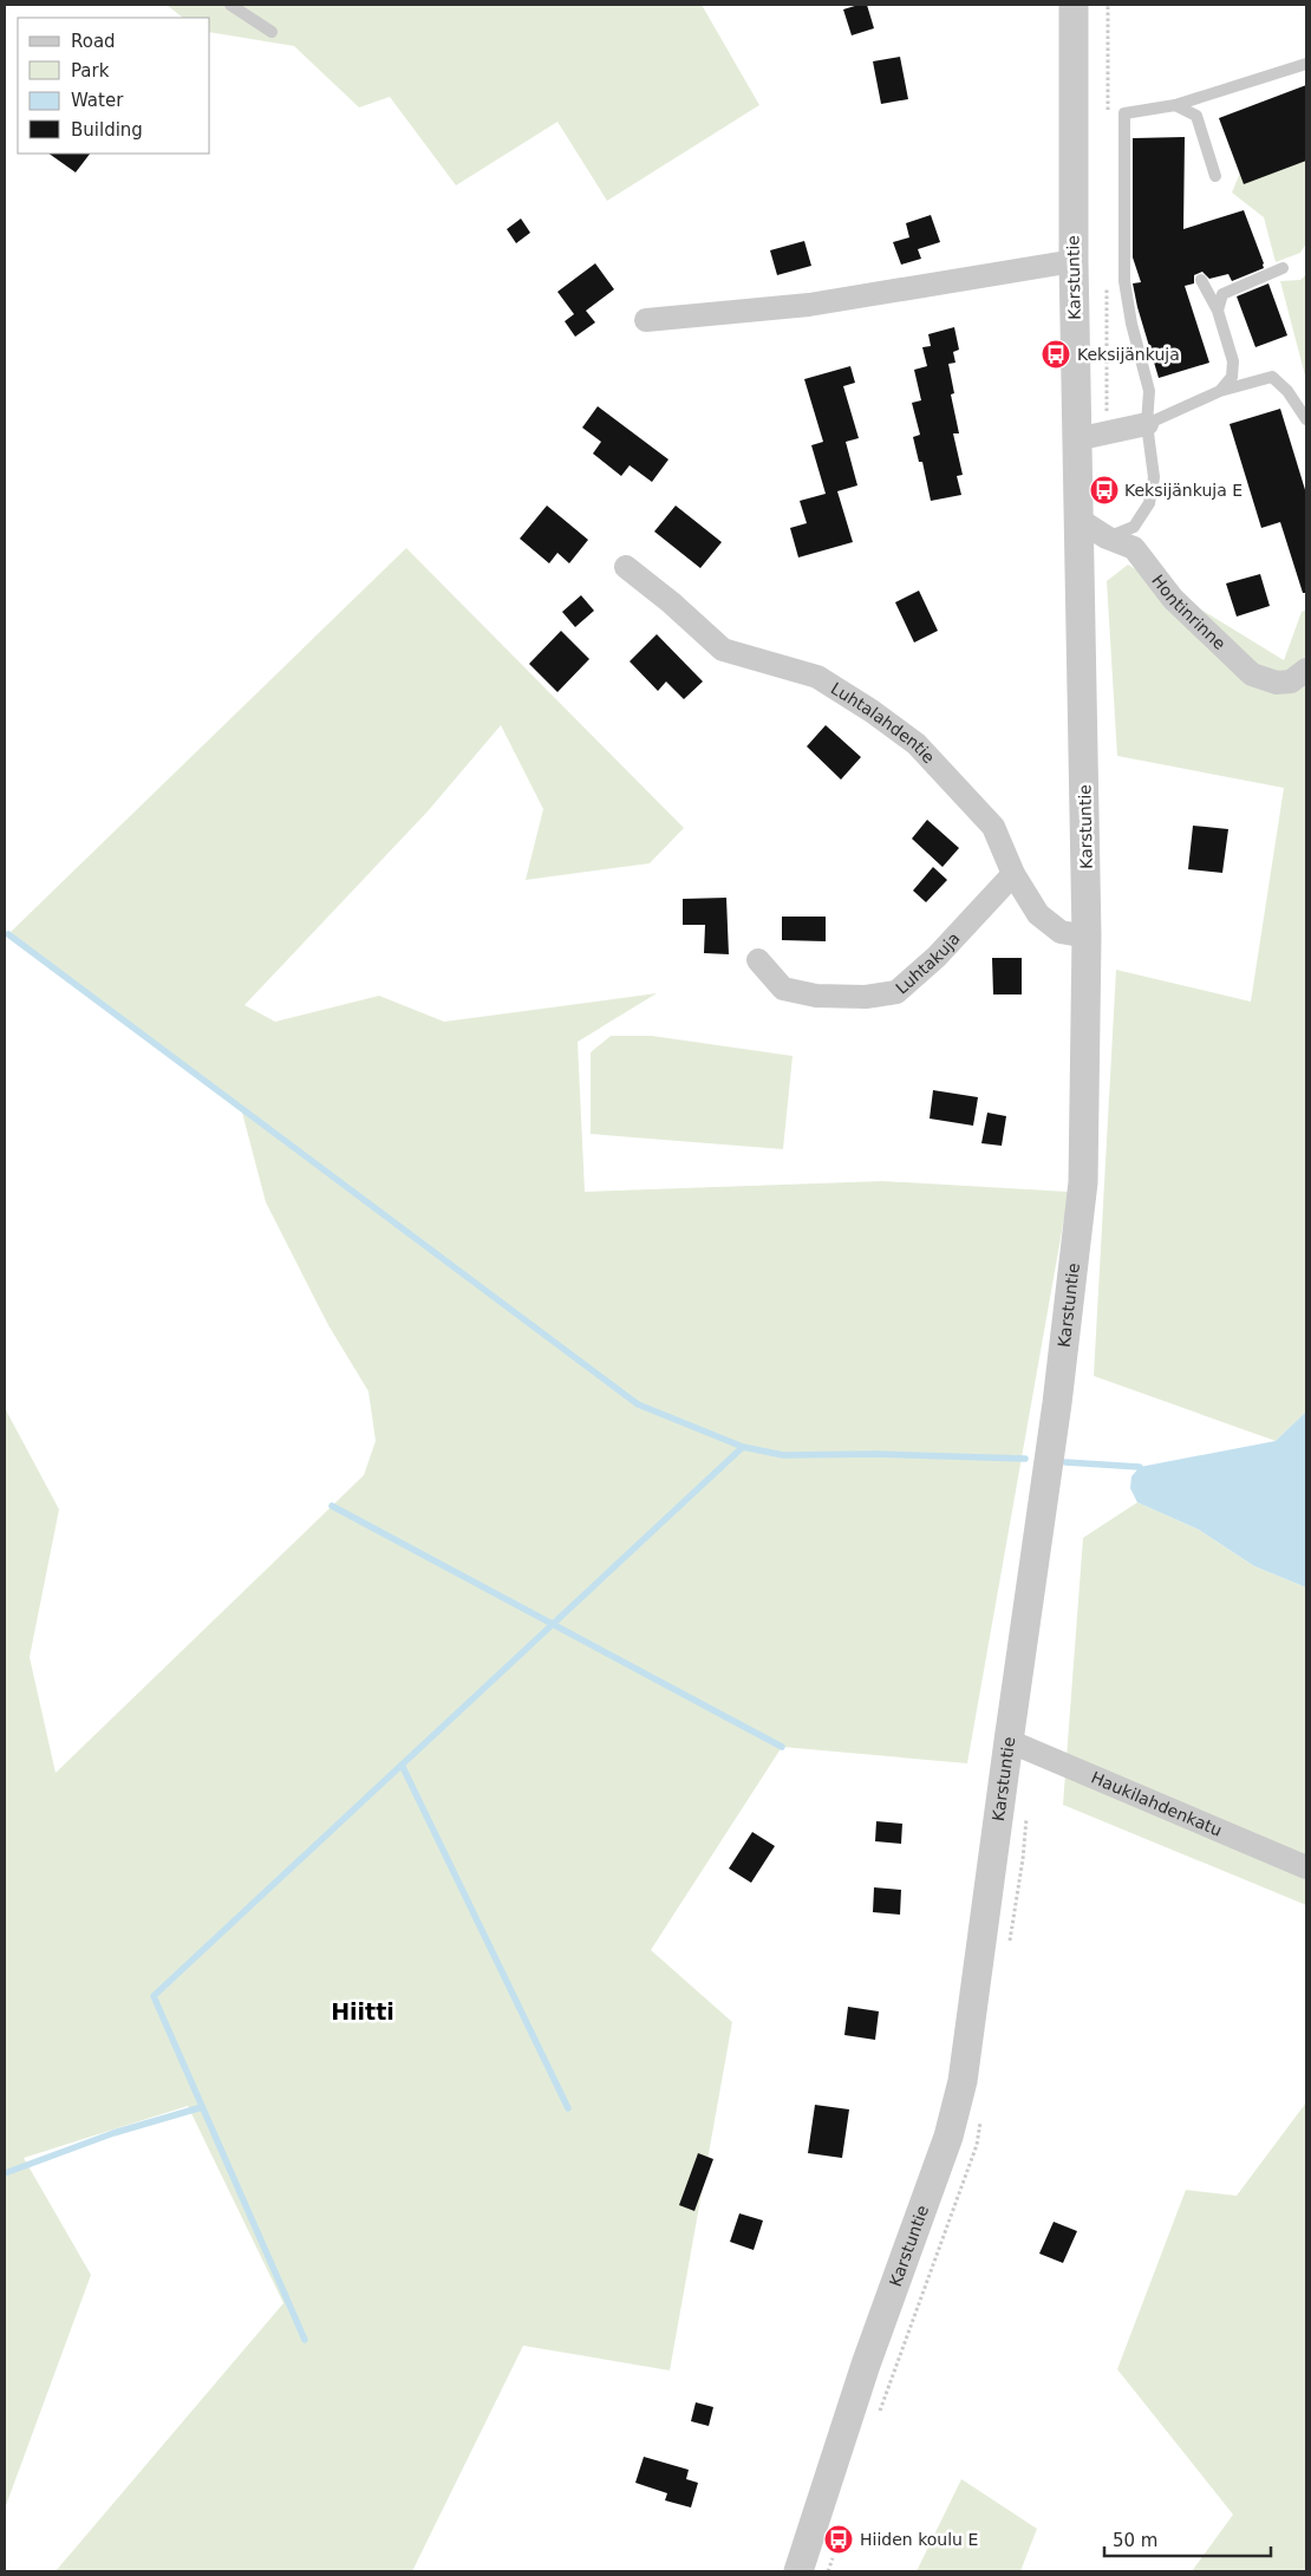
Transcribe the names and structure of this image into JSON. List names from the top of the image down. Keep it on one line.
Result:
{"streets":{"street":["Karstuntie","Hontinrinne","Luhtalahdentie","Luhtakuja","Haukilahdenkatu"]},"crossings":[["Karstuntie","Hontinrinne"],["Karstuntie","Luhtalahdentie"],["Karstuntie","Haukilahdenkatu"],["Luhtalahdentie","Luhtakuja"]],"districts":["Hiitti"],"places":{"bus stop":["Keksijänkuja","Keksijänkuja E","Hiiden koulu E"]},"legend":["Road","Park","Water","Building"],"scale_bar":"50 m"}
